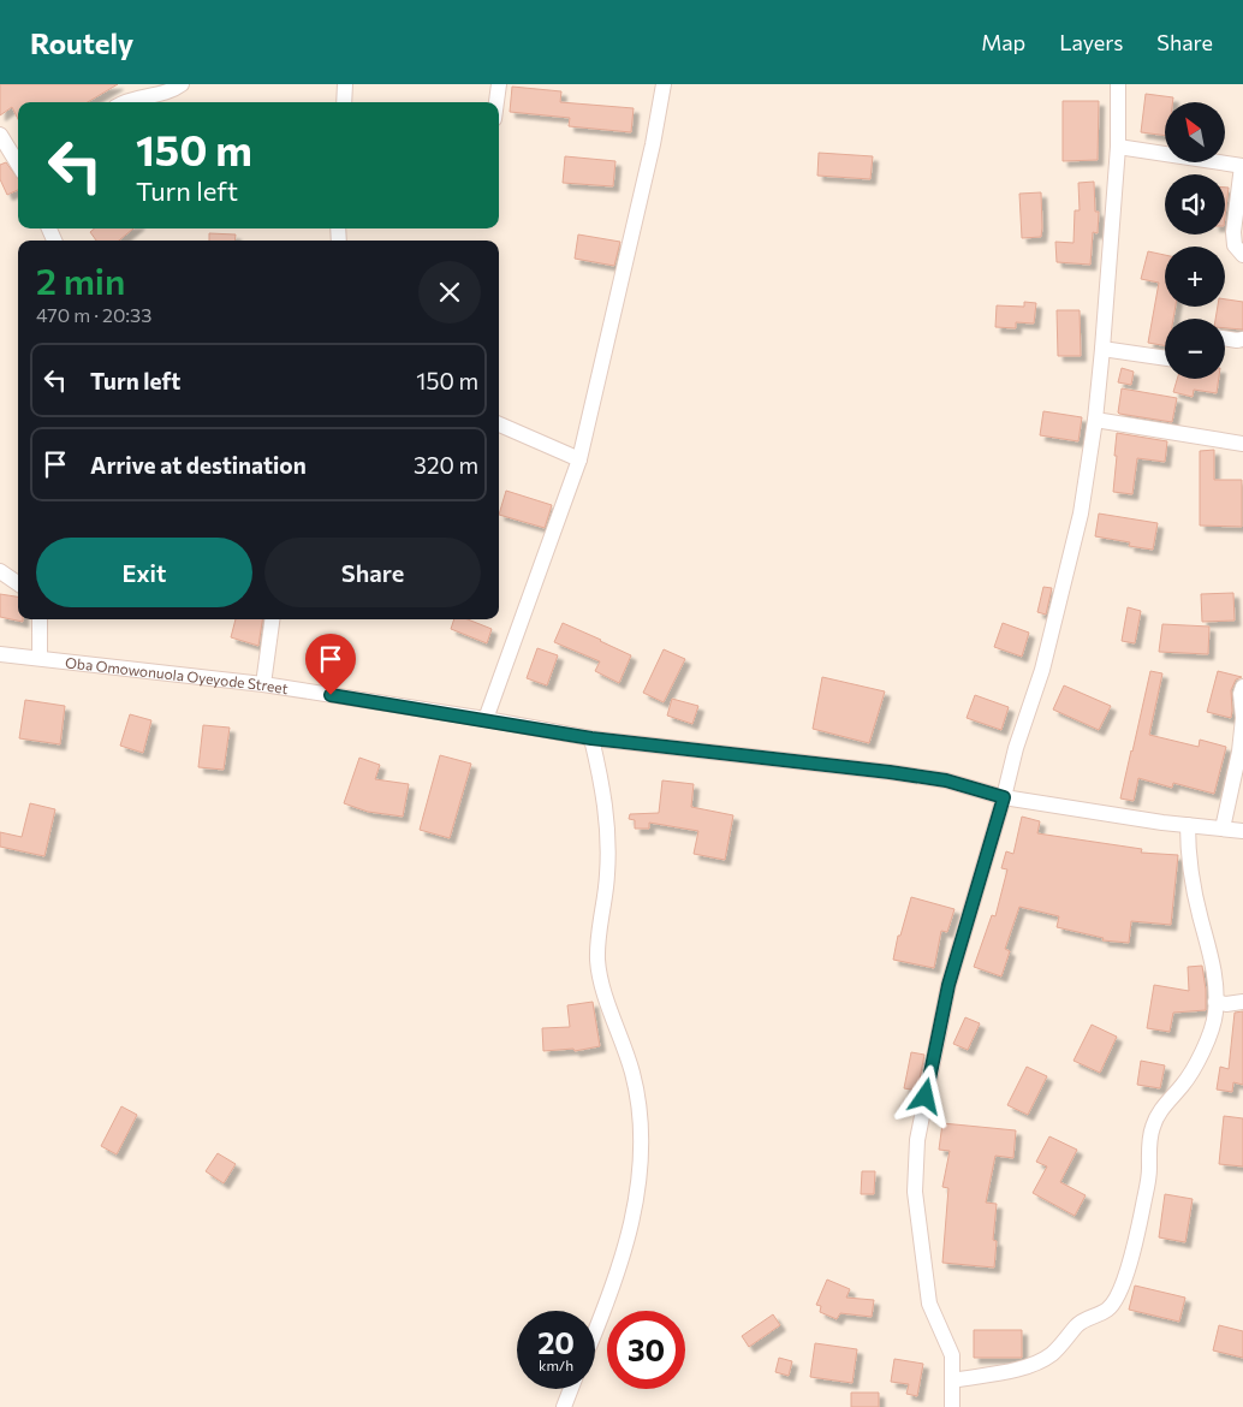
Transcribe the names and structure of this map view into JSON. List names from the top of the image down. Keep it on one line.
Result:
{"streets":{"street":["Oba Omowonuola Oyeyode Street"]},"north":"top left","page":{"header":"Routely","nav":["Map","Layers","Share"],"map_buttons":["+","−"],"turn":["150 m","Turn left"],"heading":["2 min","470 m · 20:33"],"list":[{"name":"Turn left","value":"150 m"},{"name":"Arrive at destination","value":"320 m"}],"buttons":["Exit","Share"],"speed":"20 km/h","limit":"30"}}
